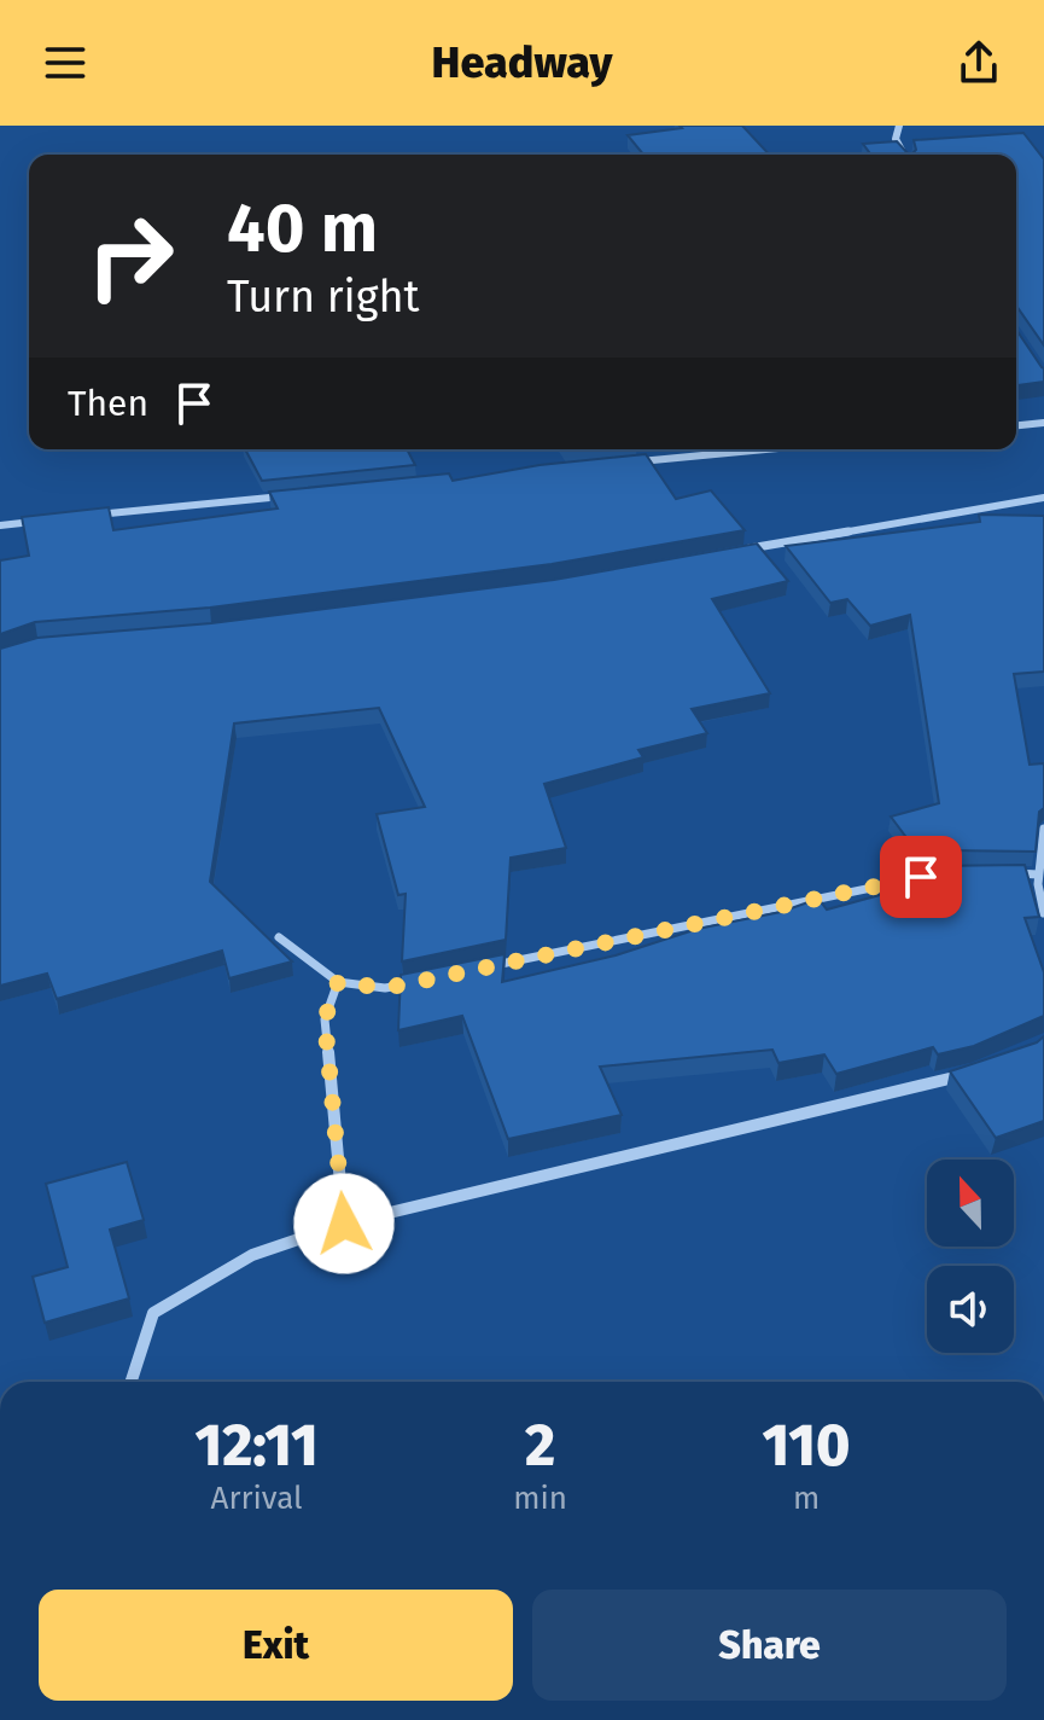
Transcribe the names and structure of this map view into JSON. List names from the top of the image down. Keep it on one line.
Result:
{"north":"top","page":{"header":"Headway","turn":["40 m","Turn right"],"then":"Then","eta":["12:11","Arrival","2","min","110","m"],"buttons":["Exit","Share"]}}
